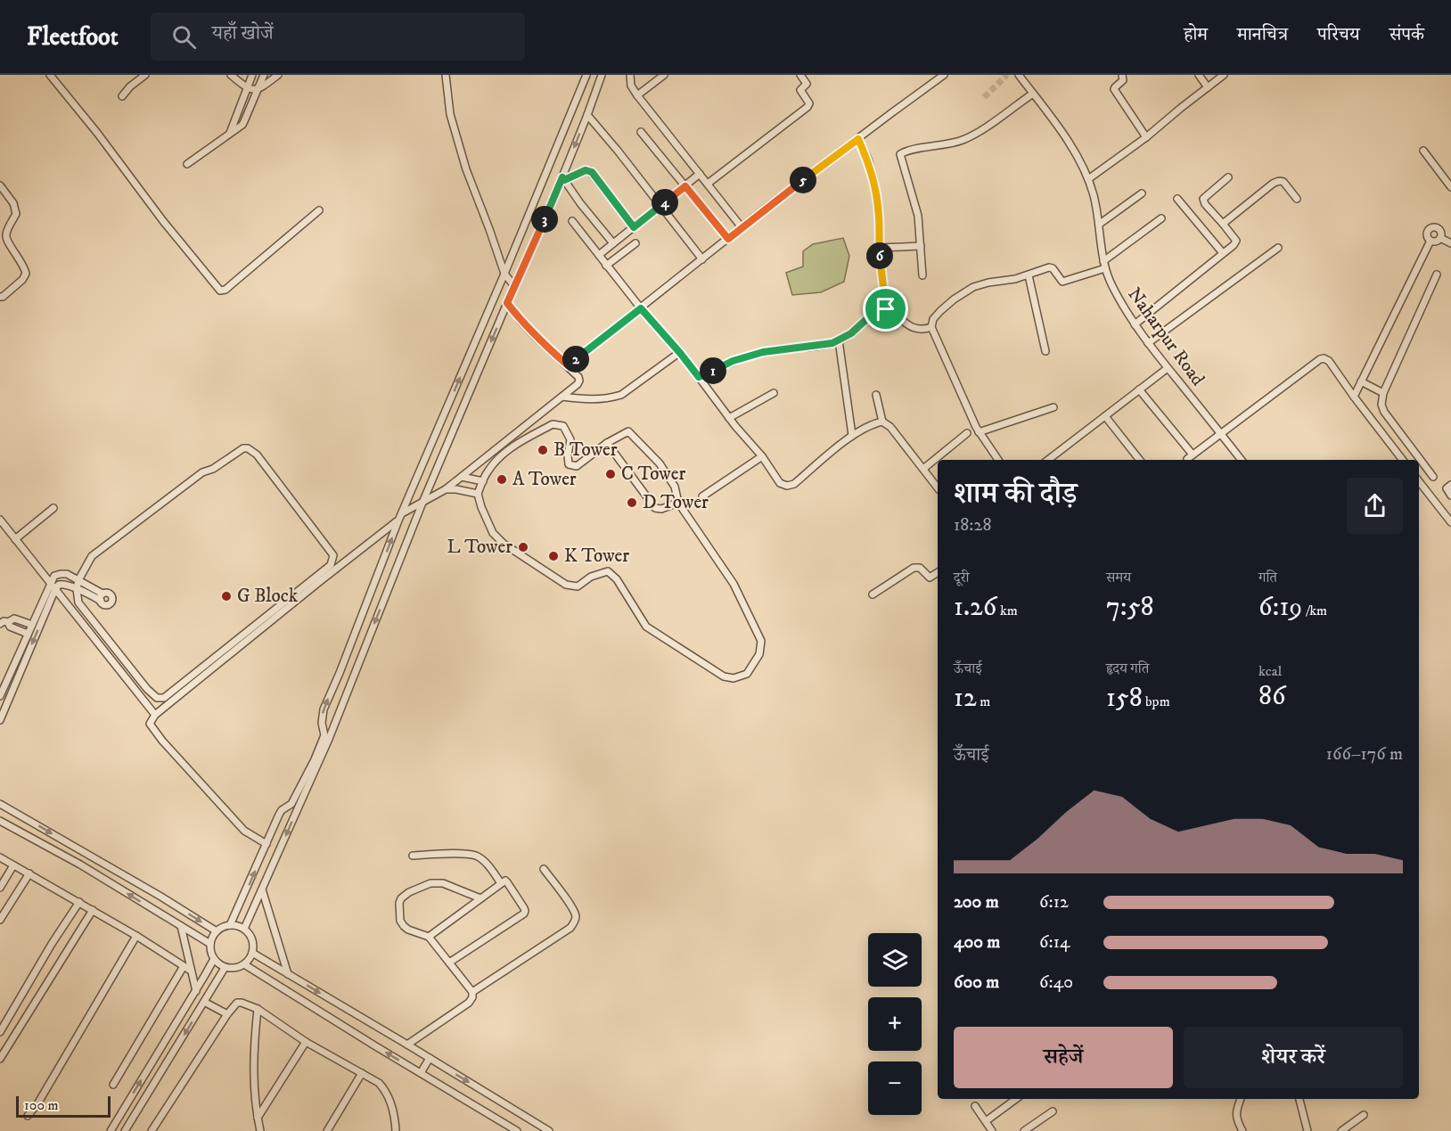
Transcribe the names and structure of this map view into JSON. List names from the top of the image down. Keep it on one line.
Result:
{"streets":{"street":["Naharpur Road"]},"places":["B Tower","C Tower","A Tower","D Tower","L Tower","K Tower","G Block"],"scale_bar":"100 m","page":{"header":"Fleetfoot","search":"यहाँ खोजें","nav":["होम","मानचित्र","परिचय","संपर्क"],"pins":["5","4","3","6","2","1"],"heading":["शाम की दौड़","18:28"],"stats":[["दूरी","1.26 km"],["समय","7:58"],["गति","6:19 /km"],["ऊँचाई","12 m"],["हृदय गति","158 bpm"],["kcal","86"]],"chart":["ऊँचाई","166–176 m"],"list":[{"name":"200 m","note":"6:12"},{"name":"400 m","note":"6:14"},{"name":"600 m","note":"6:40"}],"map_buttons":["+","−"],"buttons":["सहेजें","शेयर करें"],"scale":"100 m"}}
